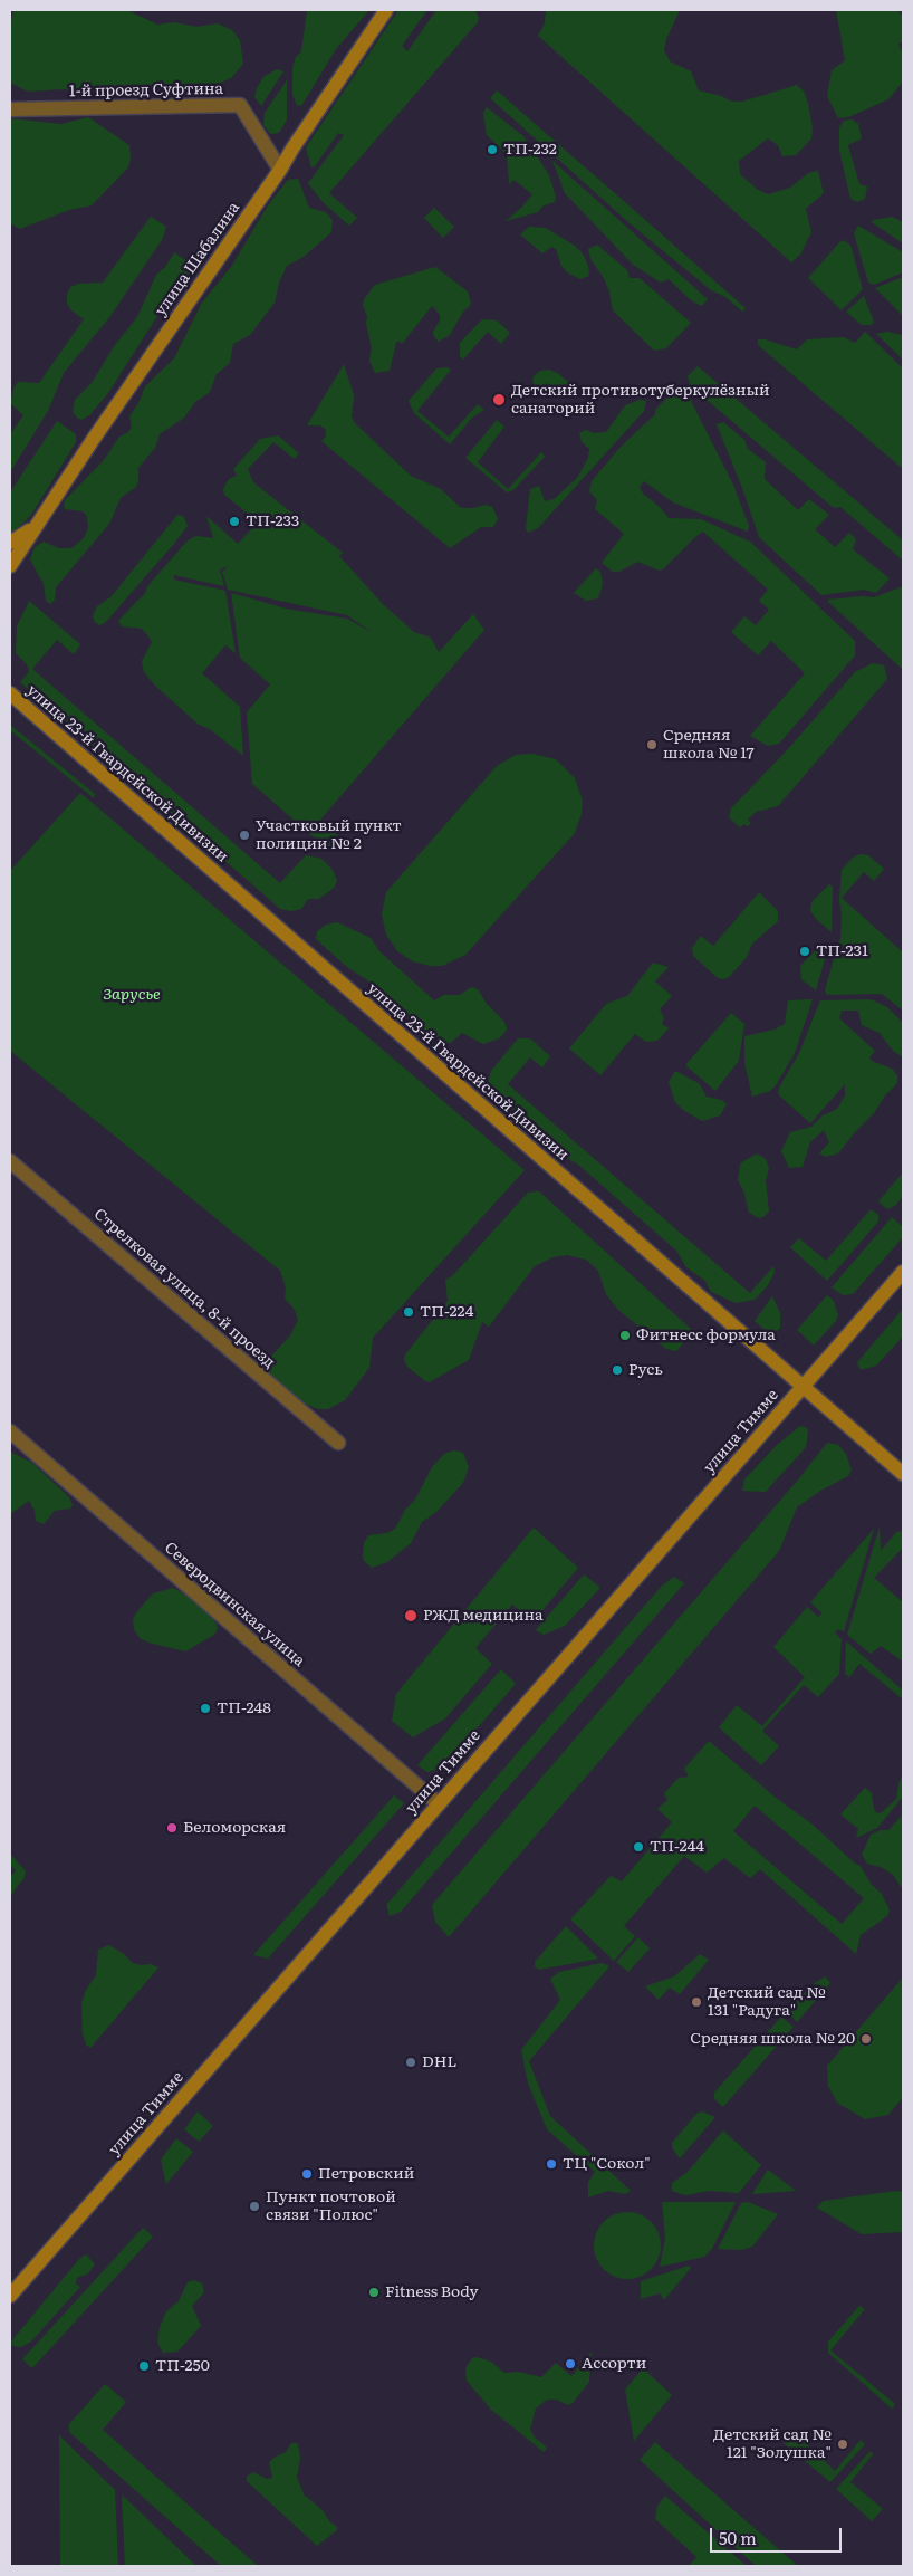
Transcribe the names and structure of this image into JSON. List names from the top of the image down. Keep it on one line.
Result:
{"streets":{"street":["1-й проезд Суфтина","улица Шабалина","улица 23-й Гвардейской Дивизии","Стрелковая улица, 8-й проезд","улица Тимме","Северодвинская улица"]},"crossings":[["1-й проезд Суфтина","улица Шабалина"],["улица 23-й Гвардейской Дивизии","улица Тимме"],["улица Тимме","Северодвинская улица"]],"parks":["Зарусье"],"places":["ТП-232","Детский противотуберкулёзный санаторий","ТП-233","Средняя школа № 17","Участковый пункт полиции № 2","ТП-231","ТП-224","Фитнесс формула","Русь","РЖД медицина","ТП-248","Беломорская","ТП-244","Детский сад № 131 \"Радуга\"","Средняя школа № 20","DHL","ТЦ \"Сокол\"","Петровский","Пункт почтовой связи \"Полюс\"","Fitness Body","Ассорти","ТП-250","Детский сад № 121 \"Золушка\""],"scale_bar":"50 m"}
